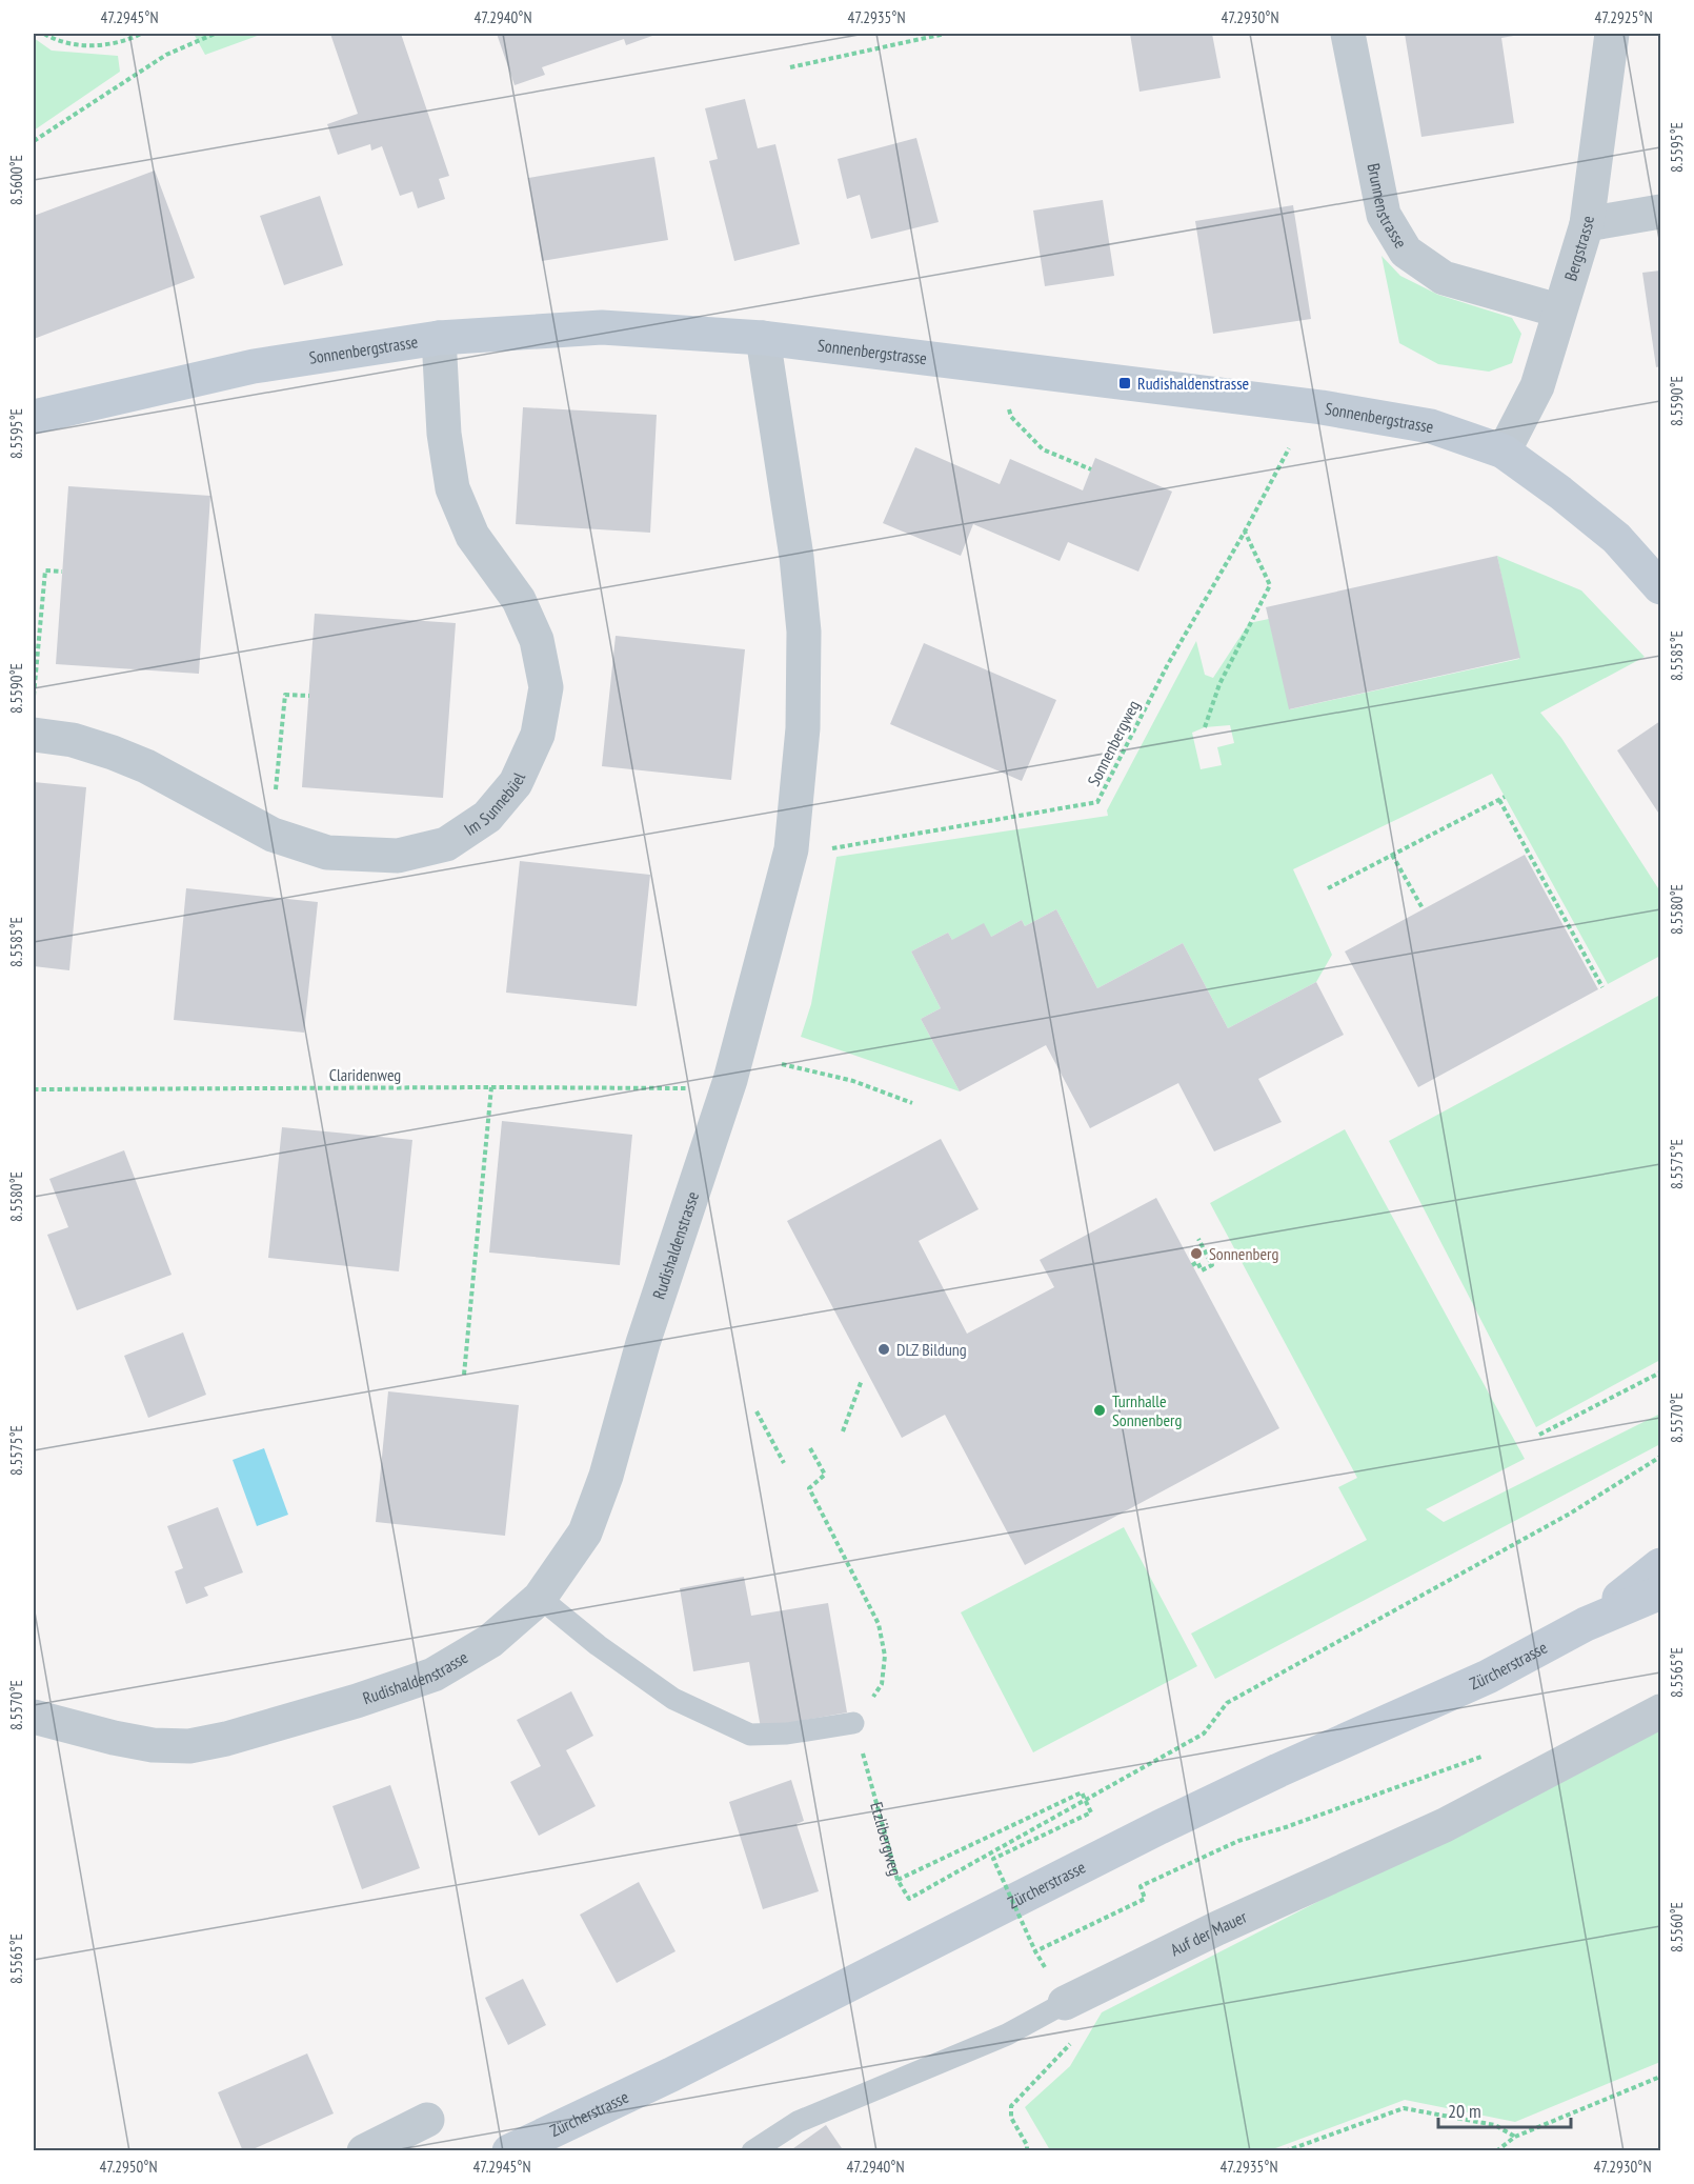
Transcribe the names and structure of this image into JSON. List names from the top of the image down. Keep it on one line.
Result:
{"streets":{"main road":["Sonnenbergstrasse","Zürcherstrasse"],"street":["Brunnenstrasse","Bergstrasse","Im Sunnebüel","Rudishaldenstrasse","Auf der Mauer"],"path":["Sonnenbergweg","Claridenweg","Etzlibergweg"]},"crossings":[["Brunnenstrasse","Bergstrasse"],["Bergstrasse","Sonnenbergstrasse"],["Sonnenbergstrasse","Im Sunnebüel"],["Sonnenbergstrasse","Rudishaldenstrasse"]],"places":{"transit":["Rudishaldenstrasse"],"other":["Sonnenberg","DLZ Bildung","Turnhalle Sonnenberg"]},"scale_bar":"20 m","coordinates":["47.2945°N","47.2940°N","47.2935°N","47.2930°N","47.2925°N","8.5595°E","8.5600°E","8.5590°E","8.5585°E","8.5580°E","8.5575°E","8.5570°E","8.5565°E","8.5560°E","47.2950°N"]}
